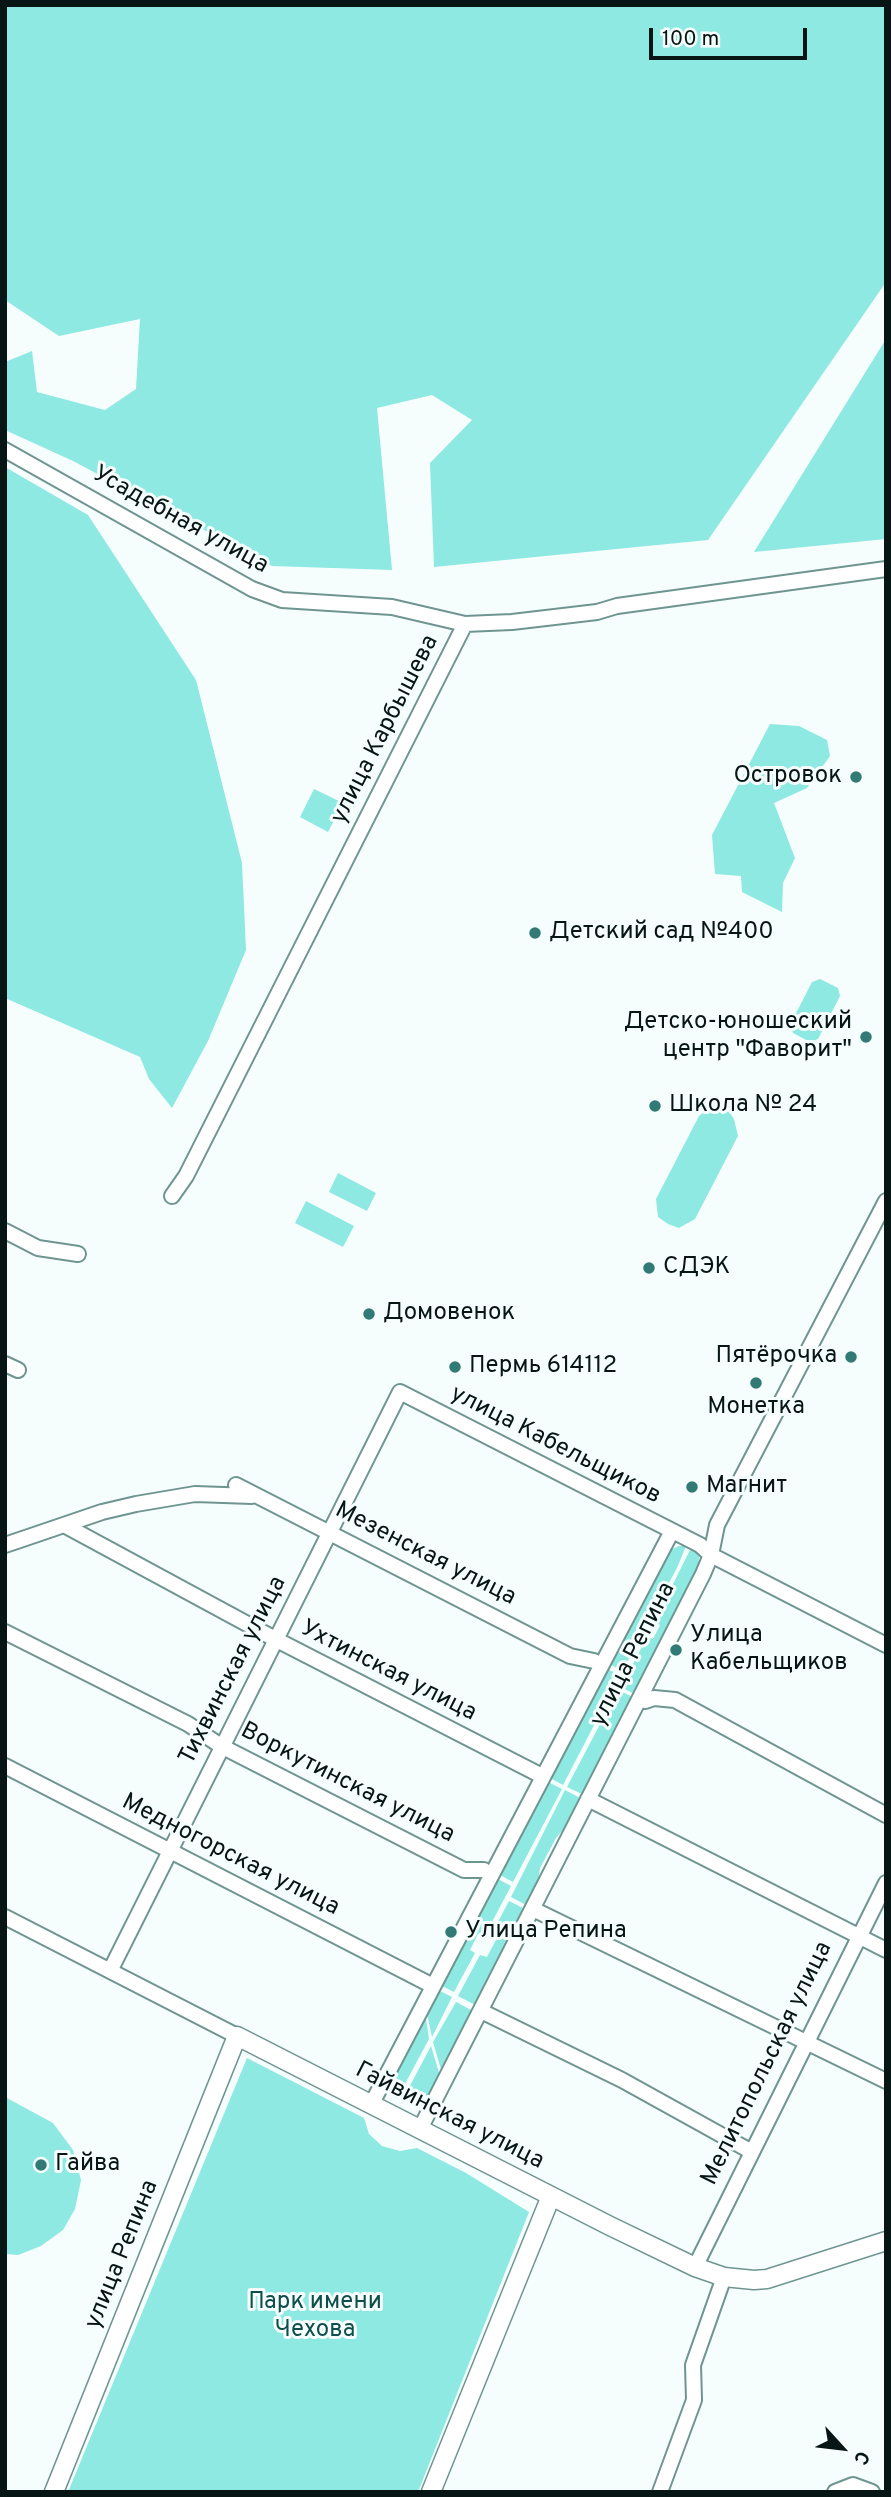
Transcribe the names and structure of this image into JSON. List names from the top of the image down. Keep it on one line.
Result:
{"streets":{"main road":["улица Репина","Гайвинская улица"],"street":["Усадебная улица","улица Карбышева","улица Кабельщиков","Мезенская улица","Тихвинская улица","Ухтинская улица","Воркутинская улица","Медногорская улица","Мелитопольская улица"]},"crossings":[["Усадебная улица","улица Карбышева"],["улица Кабельщиков","улица Репина"],["улица Кабельщиков","Тихвинская улица"],["Мезенская улица","Тихвинская улица"],["улица Репина","Ухтинская улица"],["улица Репина","Медногорская улица"],["улица Репина","Гайвинская улица"],["Тихвинская улица","Ухтинская улица"],["Тихвинская улица","Воркутинская улица"],["Тихвинская улица","Медногорская улица"],["Тихвинская улица","Гайвинская улица"],["Мелитопольская улица","Гайвинская улица"]],"parks":["Парк имени Чехова"],"places":["Островок","Детский сад №400","Детско-юношеский центр \"Фаворит\"","Школа № 24","СДЭК","Домовенок","Пятёрочка","Пермь 614112","Монетка","Магнит","Улица Кабельщиков","Улица Репина","Гайва"],"scale_bar":"100 m","north":"bottom right"}
